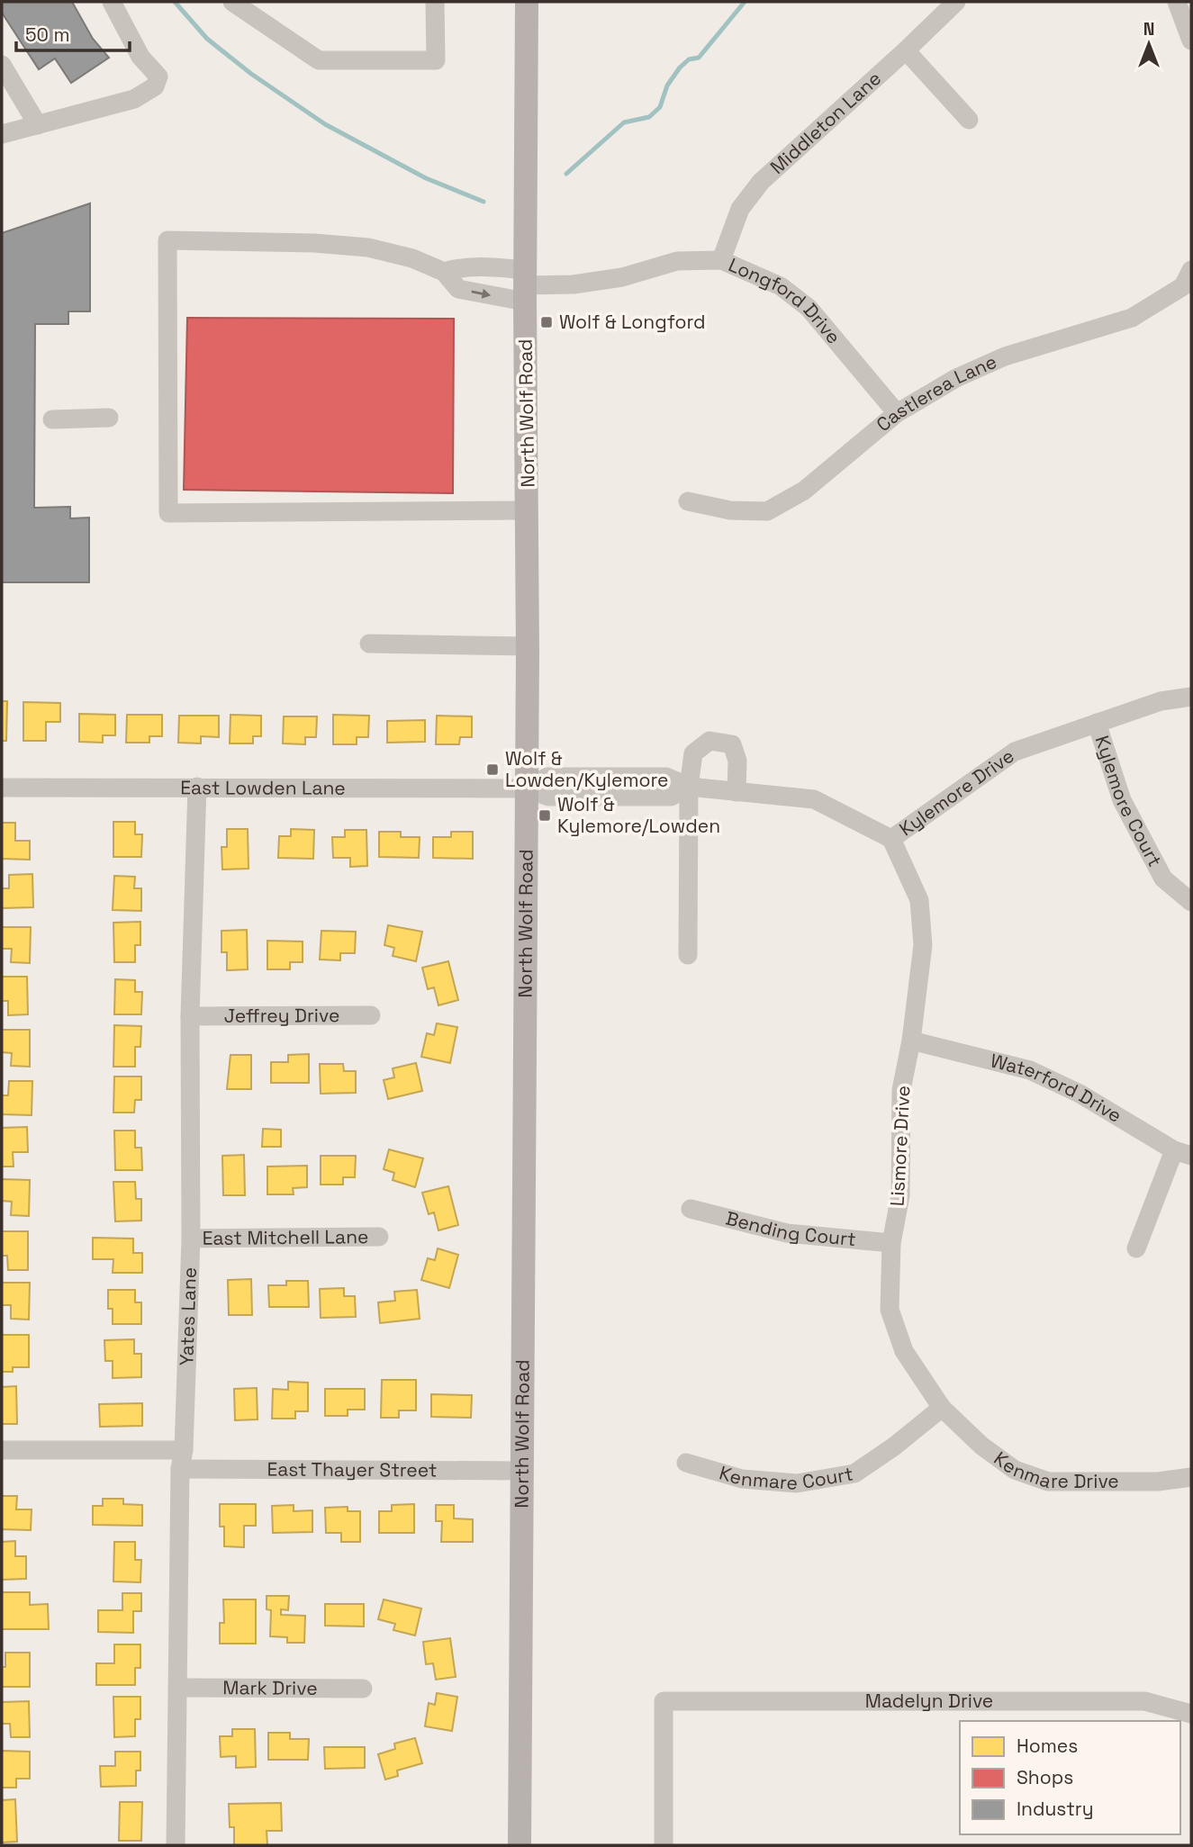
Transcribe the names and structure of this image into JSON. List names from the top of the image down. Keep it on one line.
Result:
{"streets":{"main road":["North Wolf Road"],"street":["Middleton Lane","Longford Drive","Castlerea Lane","East Lowden Lane","Kylemore Drive","Kylemore Court","Jeffrey Drive","Waterford Drive","Lismore Drive","Bending Court","East Mitchell Lane","Yates Lane","Kenmare Drive","Kenmare Court","East Thayer Street","Mark Drive","Madelyn Drive"]},"crossings":[["Middleton Lane","Longford Drive"],["Longford Drive","Castlerea Lane"],["Longford Drive","North Wolf Road"],["North Wolf Road","East Lowden Lane"],["North Wolf Road","Kylemore Drive"],["North Wolf Road","East Thayer Street"],["East Lowden Lane","Kylemore Drive"],["East Lowden Lane","Yates Lane"],["Kylemore Drive","Kylemore Court"],["Kylemore Drive","Lismore Drive"],["Jeffrey Drive","Yates Lane"],["Waterford Drive","Lismore Drive"],["Lismore Drive","Bending Court"],["Lismore Drive","Kenmare Drive"],["Lismore Drive","Kenmare Court"],["East Mitchell Lane","Yates Lane"],["Yates Lane","East Thayer Street"],["Yates Lane","Mark Drive"],["Kenmare Drive","Kenmare Court"]],"places":{"transit":["Wolf & Longford","Wolf & Lowden/Kylemore","Wolf & Kylemore/Lowden"]},"legend":["Homes","Shops","Industry"],"scale_bar":"50 m","north":"top"}
